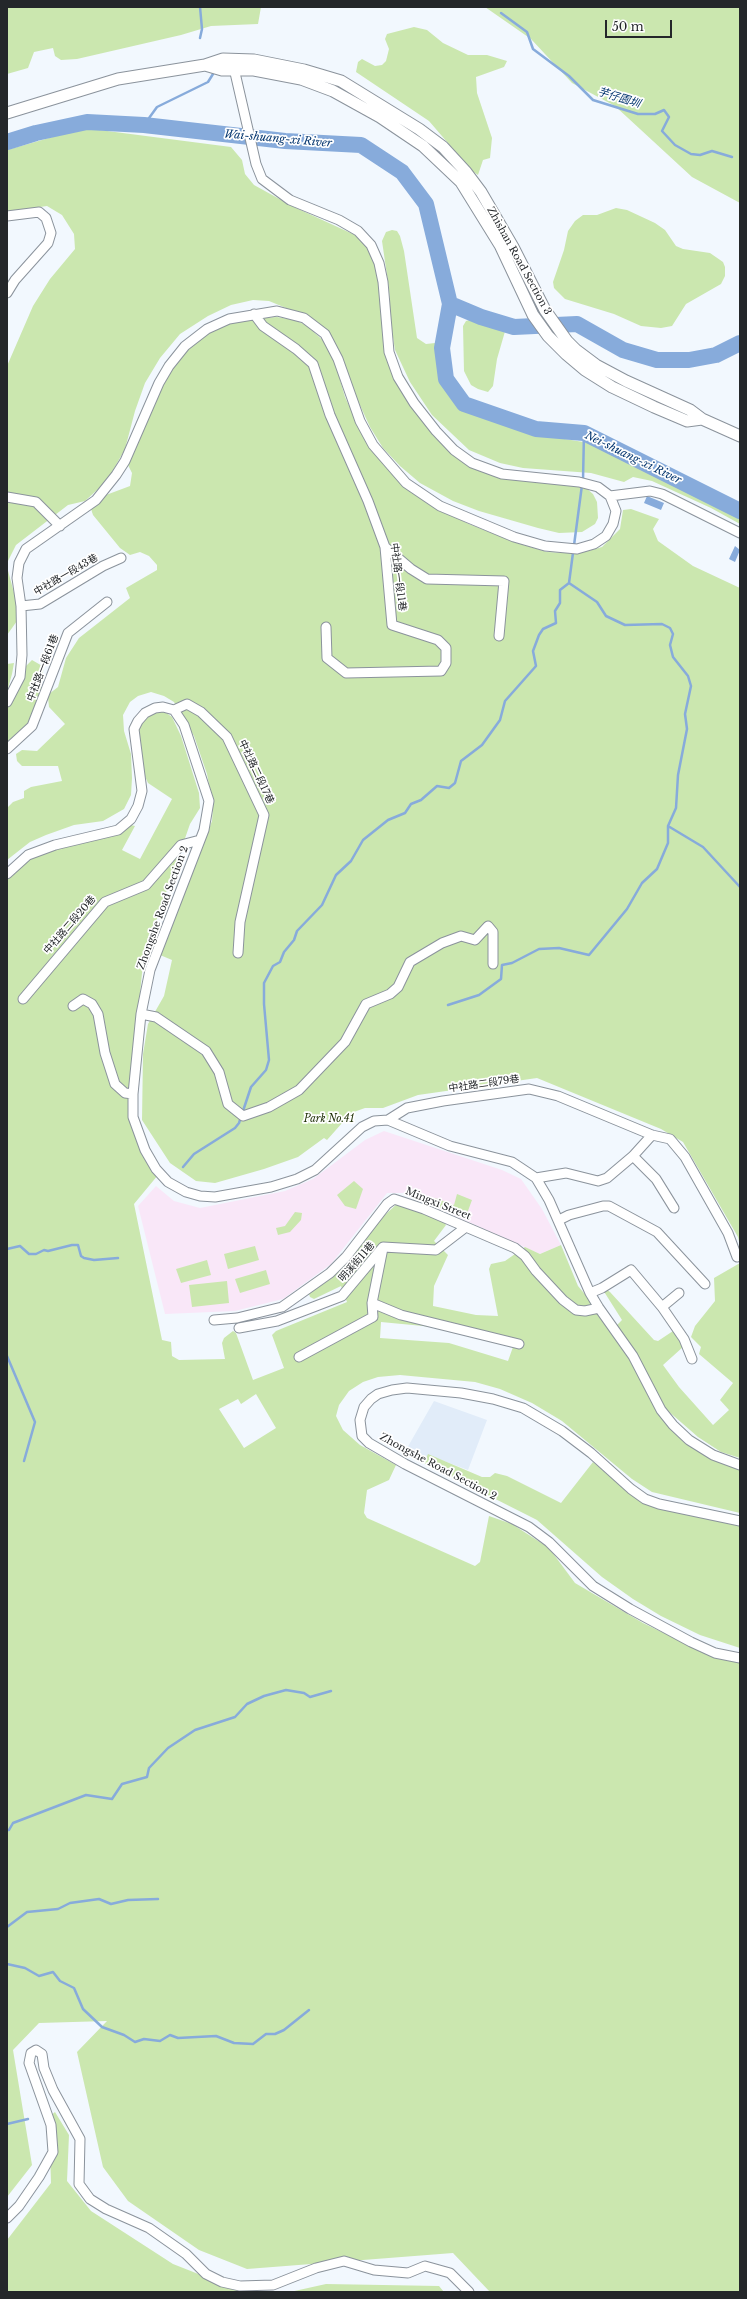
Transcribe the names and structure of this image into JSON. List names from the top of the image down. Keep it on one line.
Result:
{"streets":{"street":["Zhishan Road Section 3","中社路一段43巷","中社路一段11巷","中社路一段61巷","中社路二段17巷","Zhongshe Road Section 2","中社路二段20巷","中社路二段79巷","Mingxi Street","明溪街11巷"]},"crossings":[["中社路二段17巷","Zhongshe Road Section 2"],["Zhongshe Road Section 2","中社路二段20巷"],["Zhongshe Road Section 2","中社路二段79巷"],["Mingxi Street","明溪街11巷"]],"water":["芋仔園圳","Wai-shuang-xi River","Nei-shuang-xi River"],"parks":["Park No.41"],"scale_bar":"50 m"}
